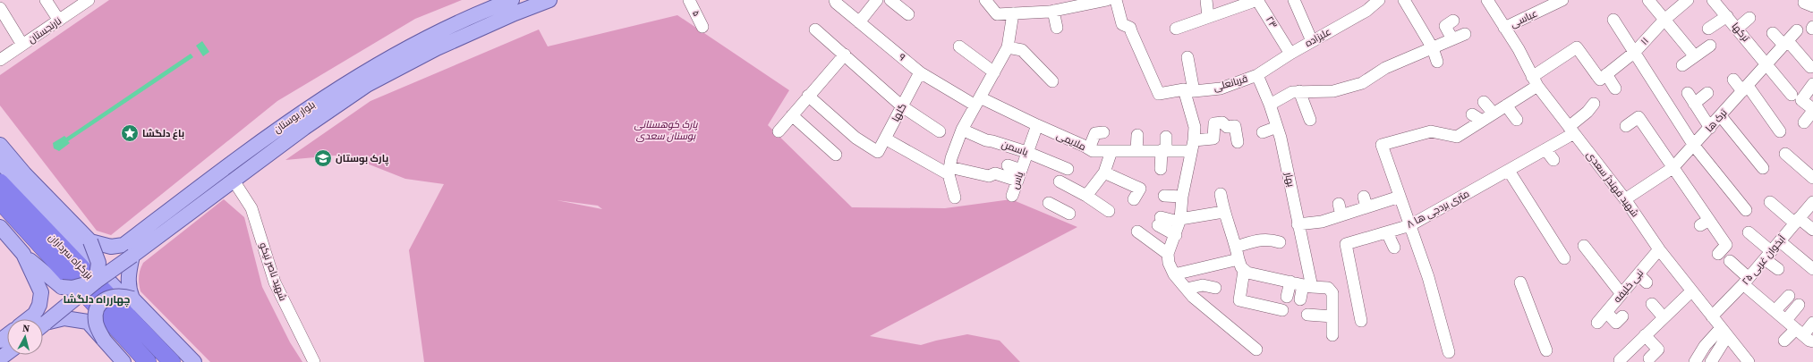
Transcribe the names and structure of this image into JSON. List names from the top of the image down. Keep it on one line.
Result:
{"streets":{"highway":["بزرگراه سرداران"],"main road":["بلوار بوستان"],"street":["۵","عباسی","۲۳","نارنجستان","ترکها","علیزاده","۱۱","۹","قربانعلی","گلها","ترک ها","ملایمی","یاسمن","بهار","یاس","شهید فهندژ سعدی","۸ متری بردجی ها","آبخوان غربی ۲۵","شهید ناصر نیکو","نبی خلیفه"]},"crossings":[["عباسی","شهید فهندژ سعدی"],["۲۳","علیزاده"],["ترکها","ترک ها"],["علیزاده","قربانعلی"],["علیزاده","بهار"],["۹","گلها"],["۹","ملایمی"],["قربانعلی","بهار"],["بلوار بوستان","شهید ناصر نیکو"],["ترک ها","شهید فهندژ سعدی"],["ملایمی","یاس"],["یاسمن","یاس"],["شهید فهندژ سعدی","۸ متری بردجی ها"],["شهید فهندژ سعدی","آبخوان غربی ۲۵"],["شهید فهندژ سعدی","نبی خلیفه"]],"districts":["چهارراه دلگشا"],"parks":["پارک کوهستانی بوستان سعدی"],"places":{"place":["باغ دلگشا"],"school or university":["پارک بوستان"]},"north":"top"}
